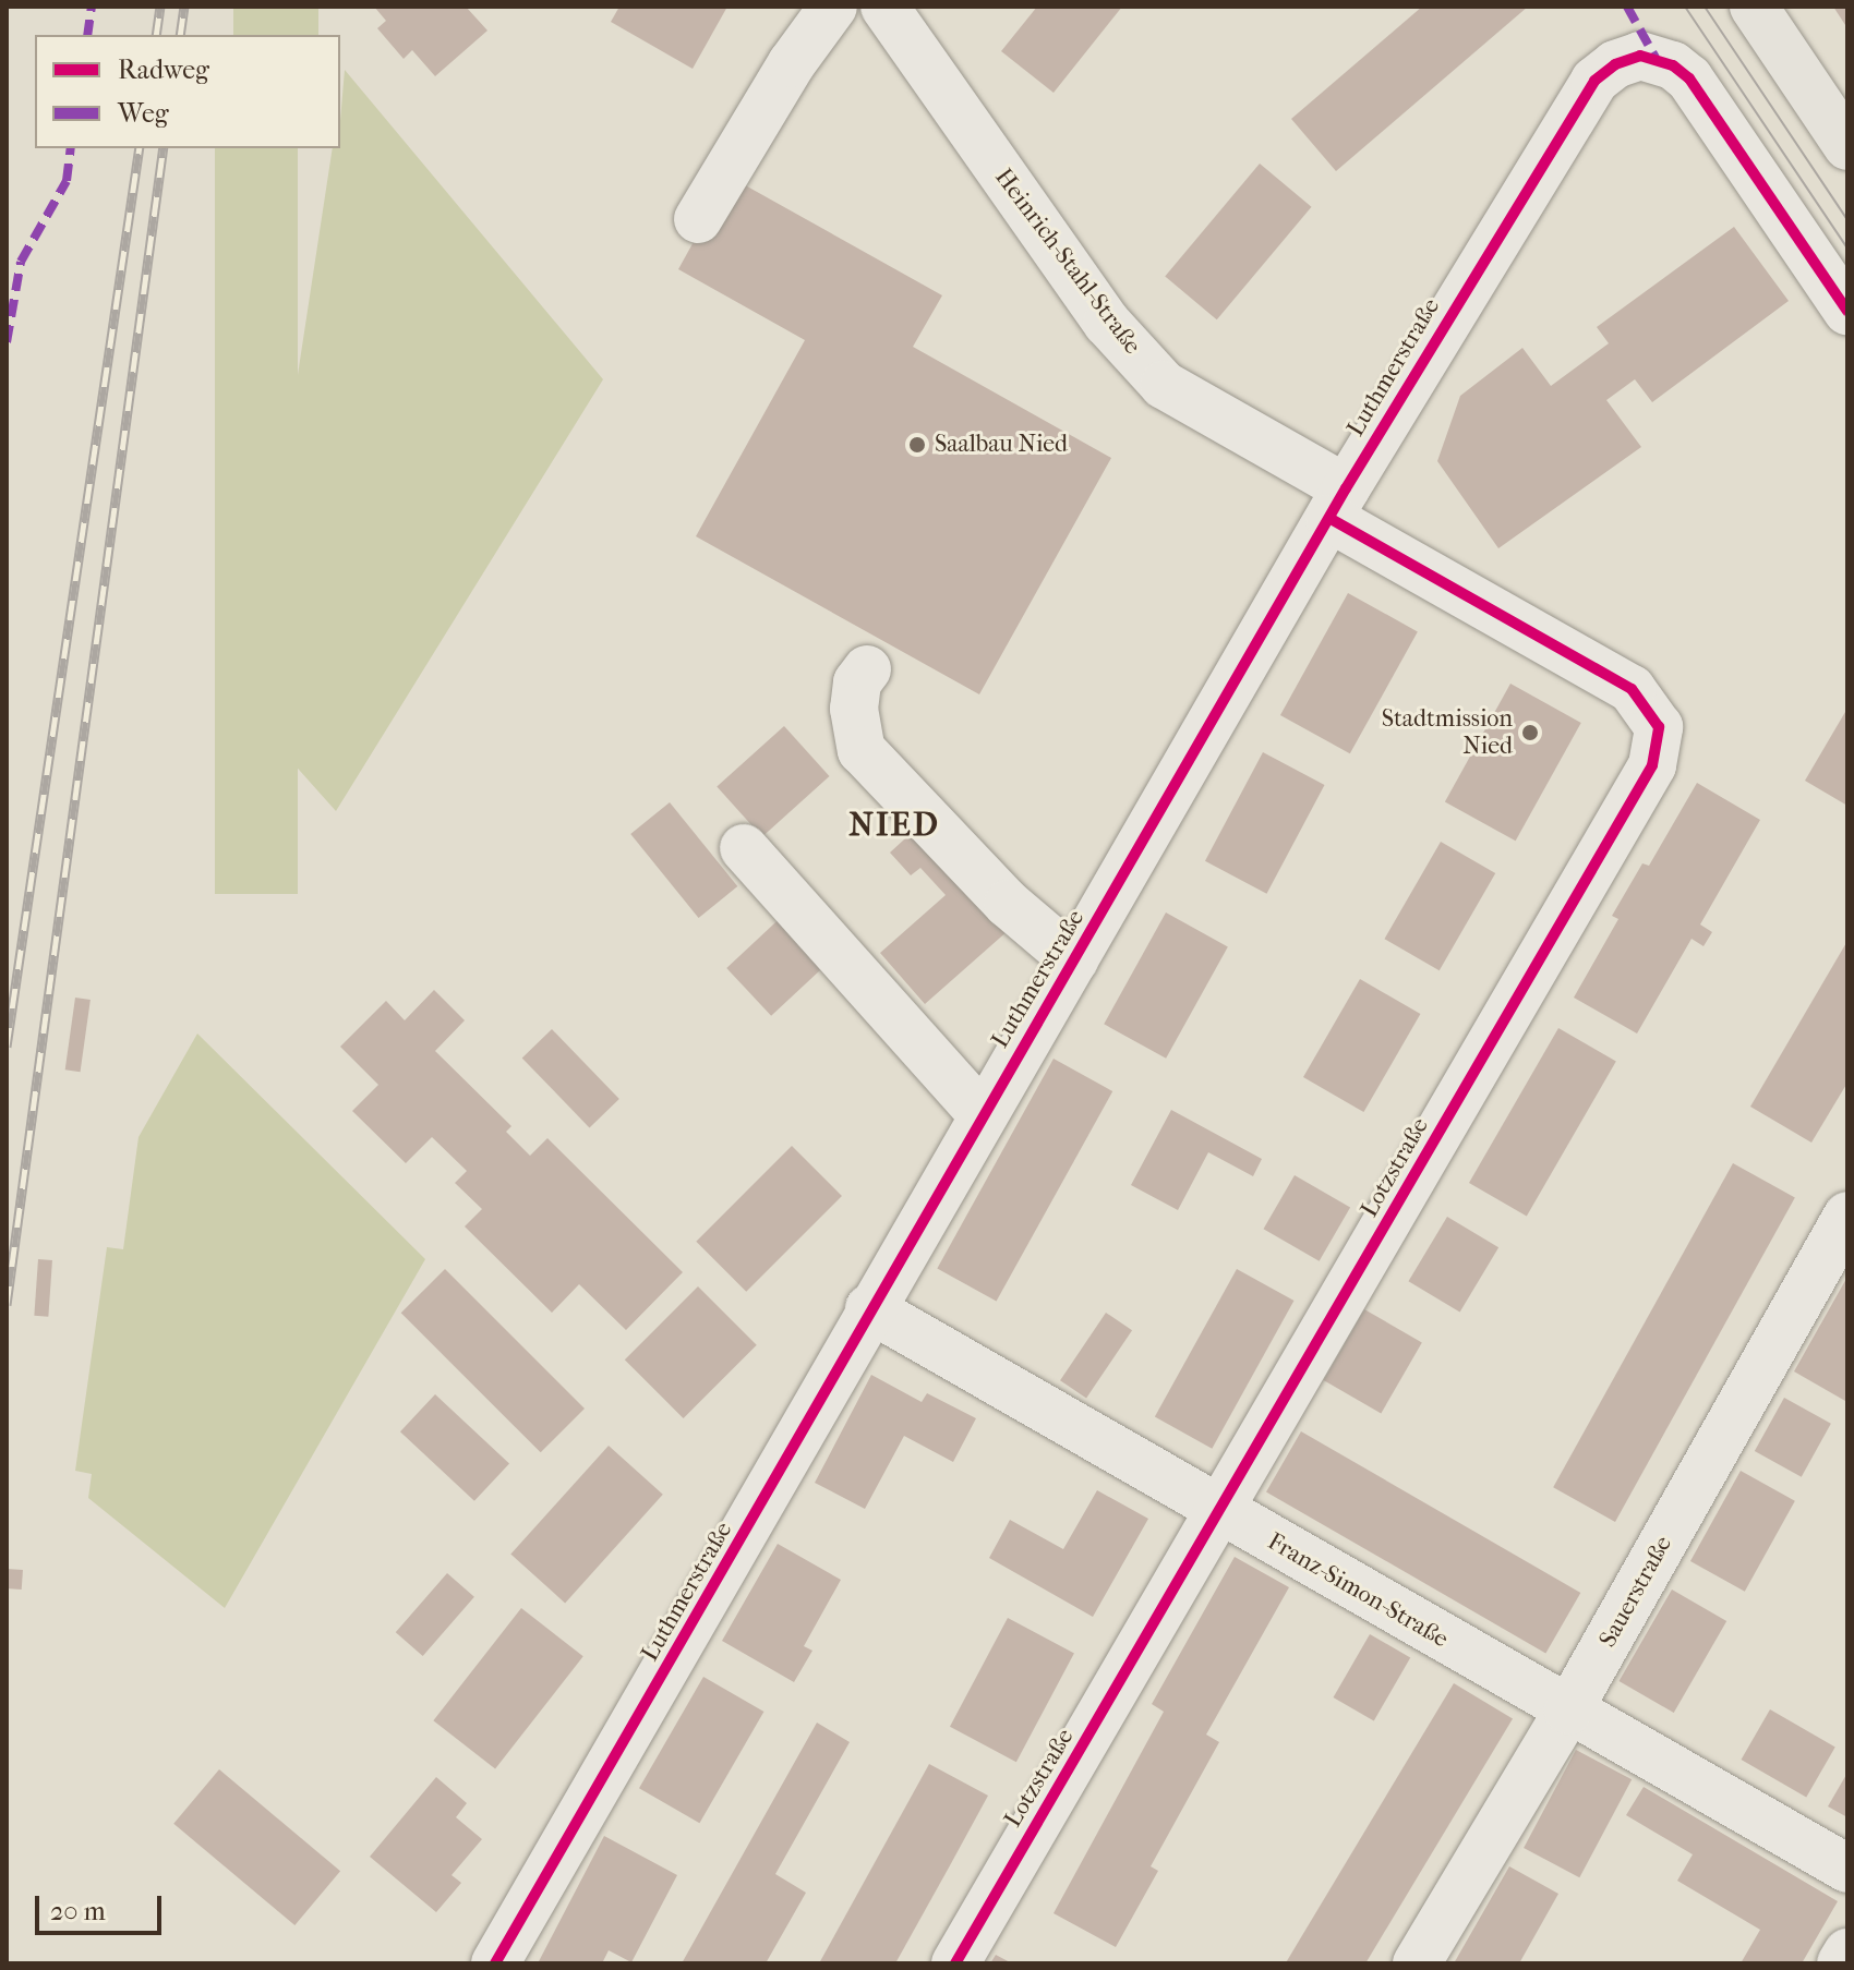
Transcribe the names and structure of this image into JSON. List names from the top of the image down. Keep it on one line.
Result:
{"streets":{"street":["Heinrich-Stahl-Straße","Luthmerstraße","Lotzstraße","Franz-Simon-Straße","Sauerstraße"]},"crossings":[["Heinrich-Stahl-Straße","Luthmerstraße"],["Heinrich-Stahl-Straße","Lotzstraße"],["Luthmerstraße","Lotzstraße"],["Luthmerstraße","Franz-Simon-Straße"],["Lotzstraße","Franz-Simon-Straße"],["Franz-Simon-Straße","Sauerstraße"]],"districts":["NIED"],"places":["Saalbau Nied","Stadtmission Nied"],"legend":["Radweg","Weg"],"scale_bar":"20 m"}
